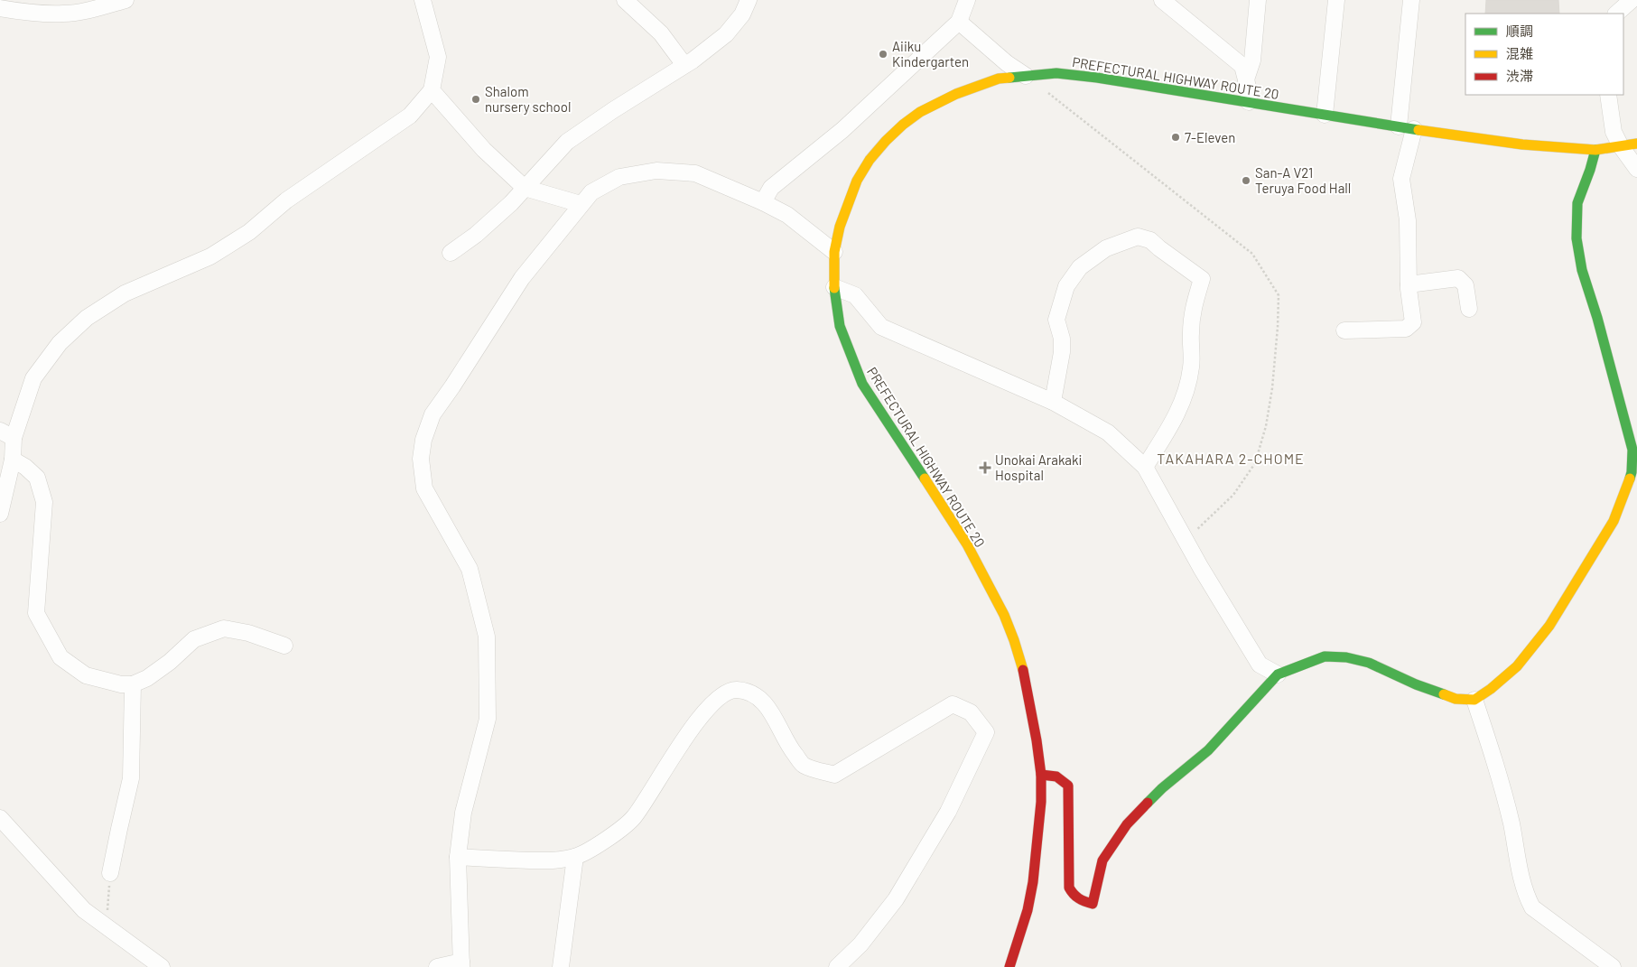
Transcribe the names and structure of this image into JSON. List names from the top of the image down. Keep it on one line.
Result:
{"streets":{"main road":["PREFECTURAL HIGHWAY ROUTE 20"]},"districts":["TAKAHARA 2-CHOME"],"places":{"other":["Aiiku Kindergarten","Shalom nursery school","7-Eleven","San-A V21 Teruya Food Hall"],"health":["Unokai Arakaki Hospital"]},"legend":["順調","混雑","渋滞"]}
